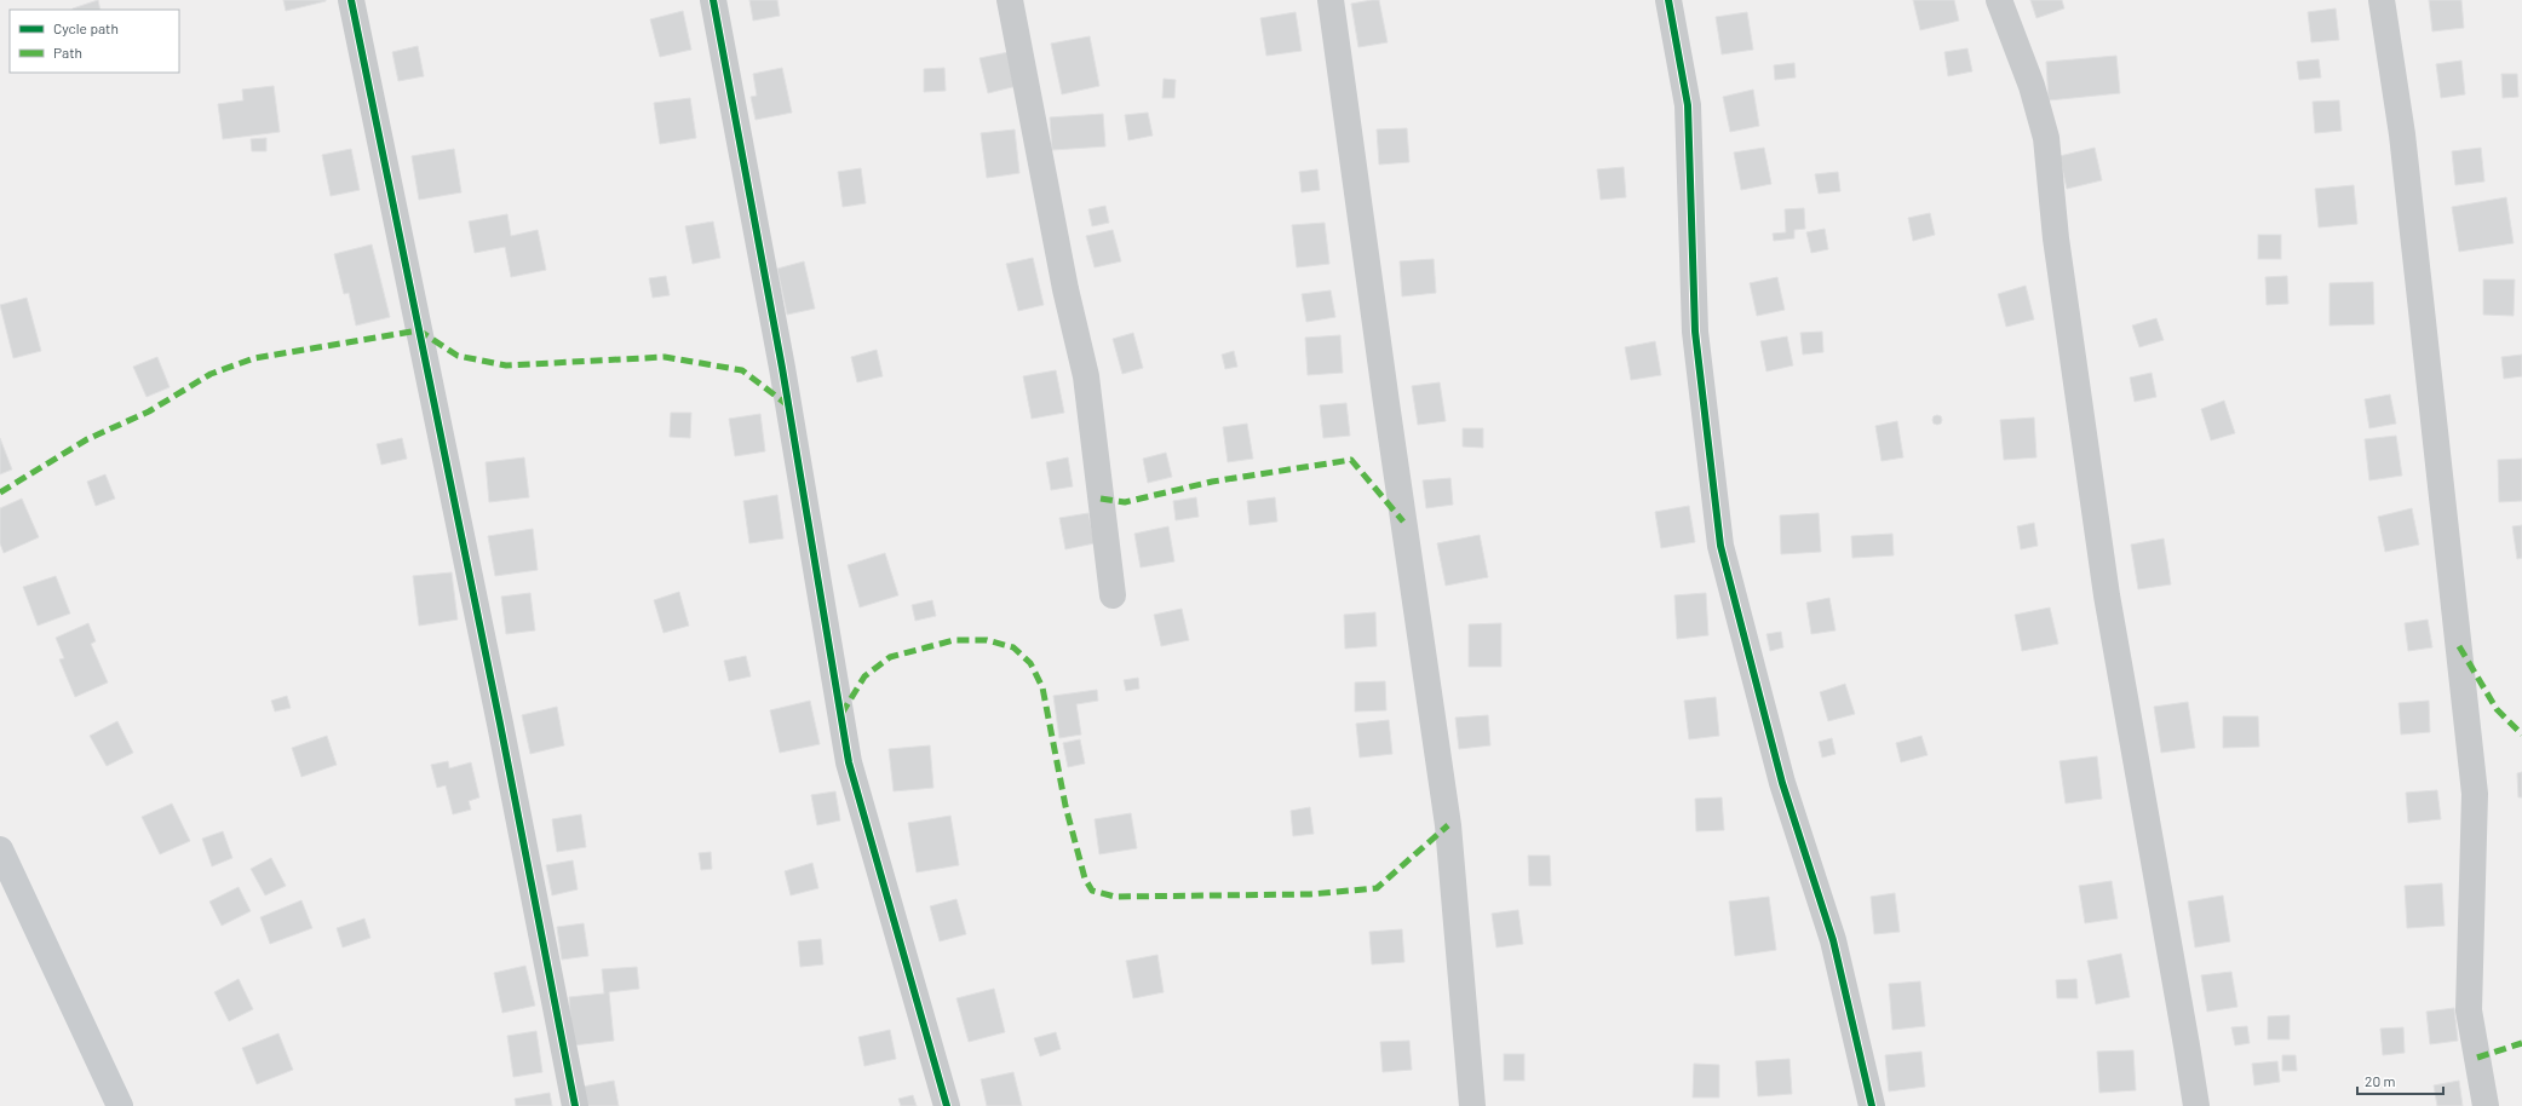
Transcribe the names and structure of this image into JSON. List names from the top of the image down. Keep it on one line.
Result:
{"legend":["Cycle path","Path"],"scale_bar":"20 m"}
